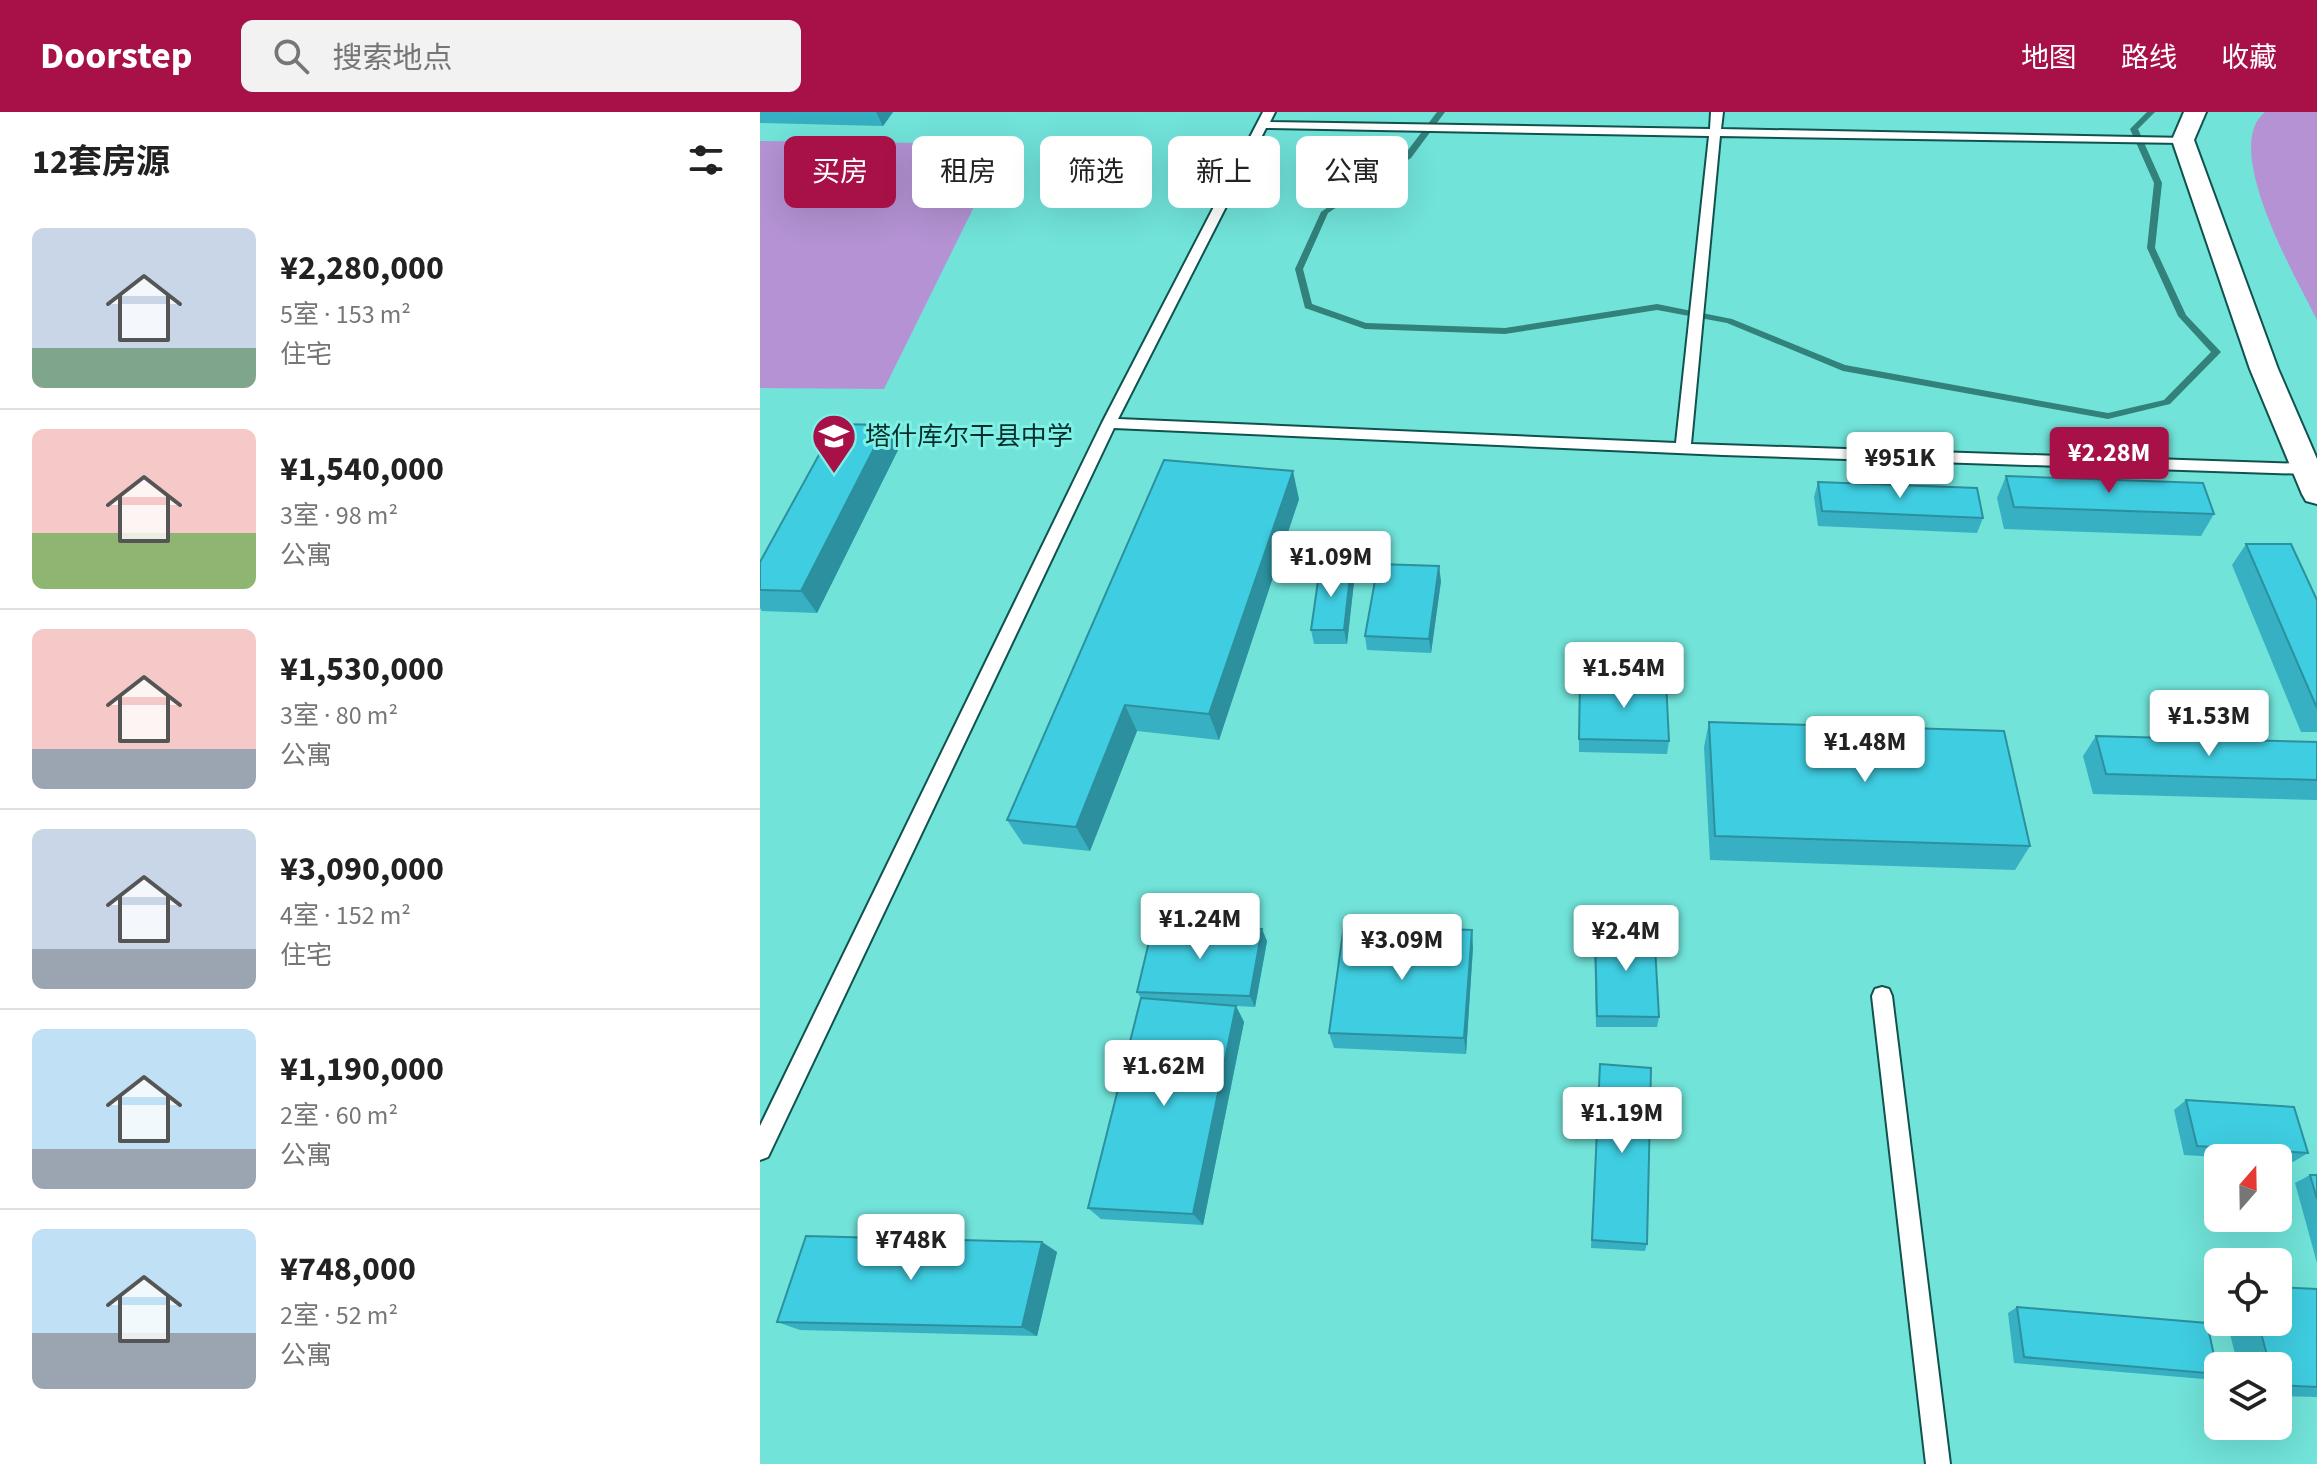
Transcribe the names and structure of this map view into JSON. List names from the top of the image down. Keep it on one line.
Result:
{"places":{"school or university":["塔什库尔干县中学"]},"north":"top","page":{"header":"Doorstep","search":"搜索地点","nav":["地图","路线","收藏"],"heading":"12套房源","chip":["买房","租房","筛选","新上","公寓"],"list":[{"name":"¥2,280,000","note":"5室 · 153 m² · 住宅"},{"name":"¥1,540,000","note":"3室 · 98 m² · 公寓"},{"name":"¥1,530,000","note":"3室 · 80 m² · 公寓"},{"name":"¥3,090,000","note":"4室 · 152 m² · 住宅"},{"name":"¥1,190,000","note":"2室 · 60 m² · 公寓"},{"name":"¥748,000","note":"2室 · 52 m² · 公寓"}],"price":["¥2.28M","¥951K","¥1.09M","¥1.54M","¥1.53M","¥1.48M","¥1.24M","¥2.4M","¥3.09M","¥1.62M","¥1.19M","¥748K"]}}
